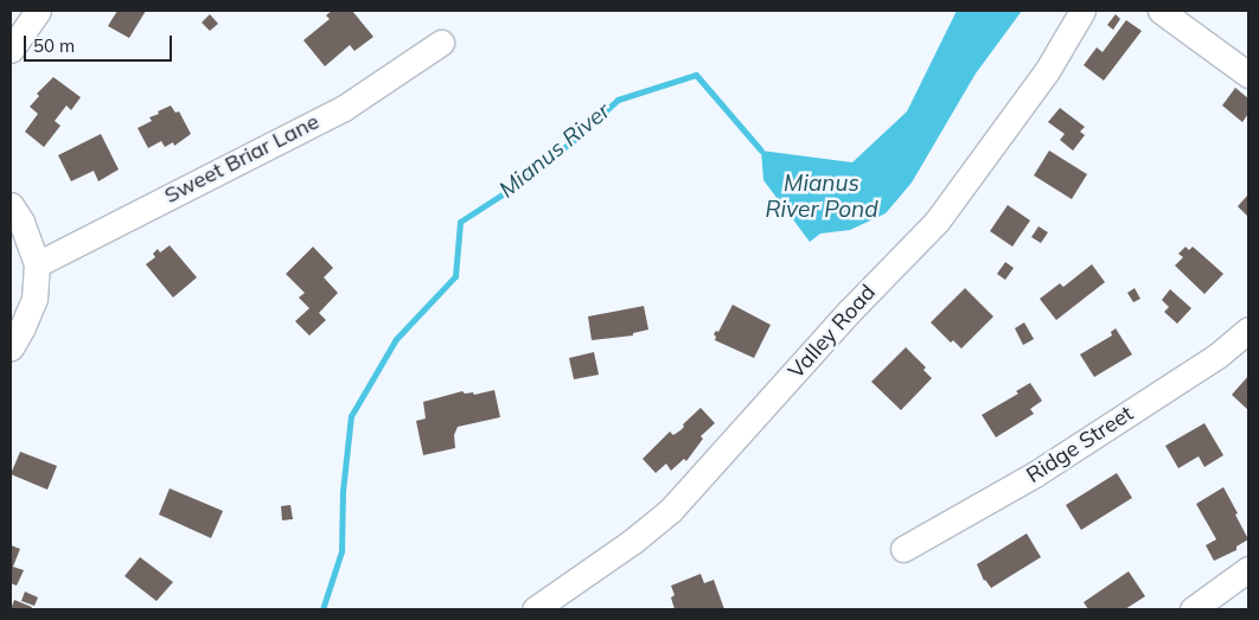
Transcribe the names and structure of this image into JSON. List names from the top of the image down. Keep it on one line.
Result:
{"streets":{"street":["Sweet Briar Lane","Valley Road","Ridge Street"]},"water":["Mianus River","Mianus River Pond"],"scale_bar":"50 m"}
